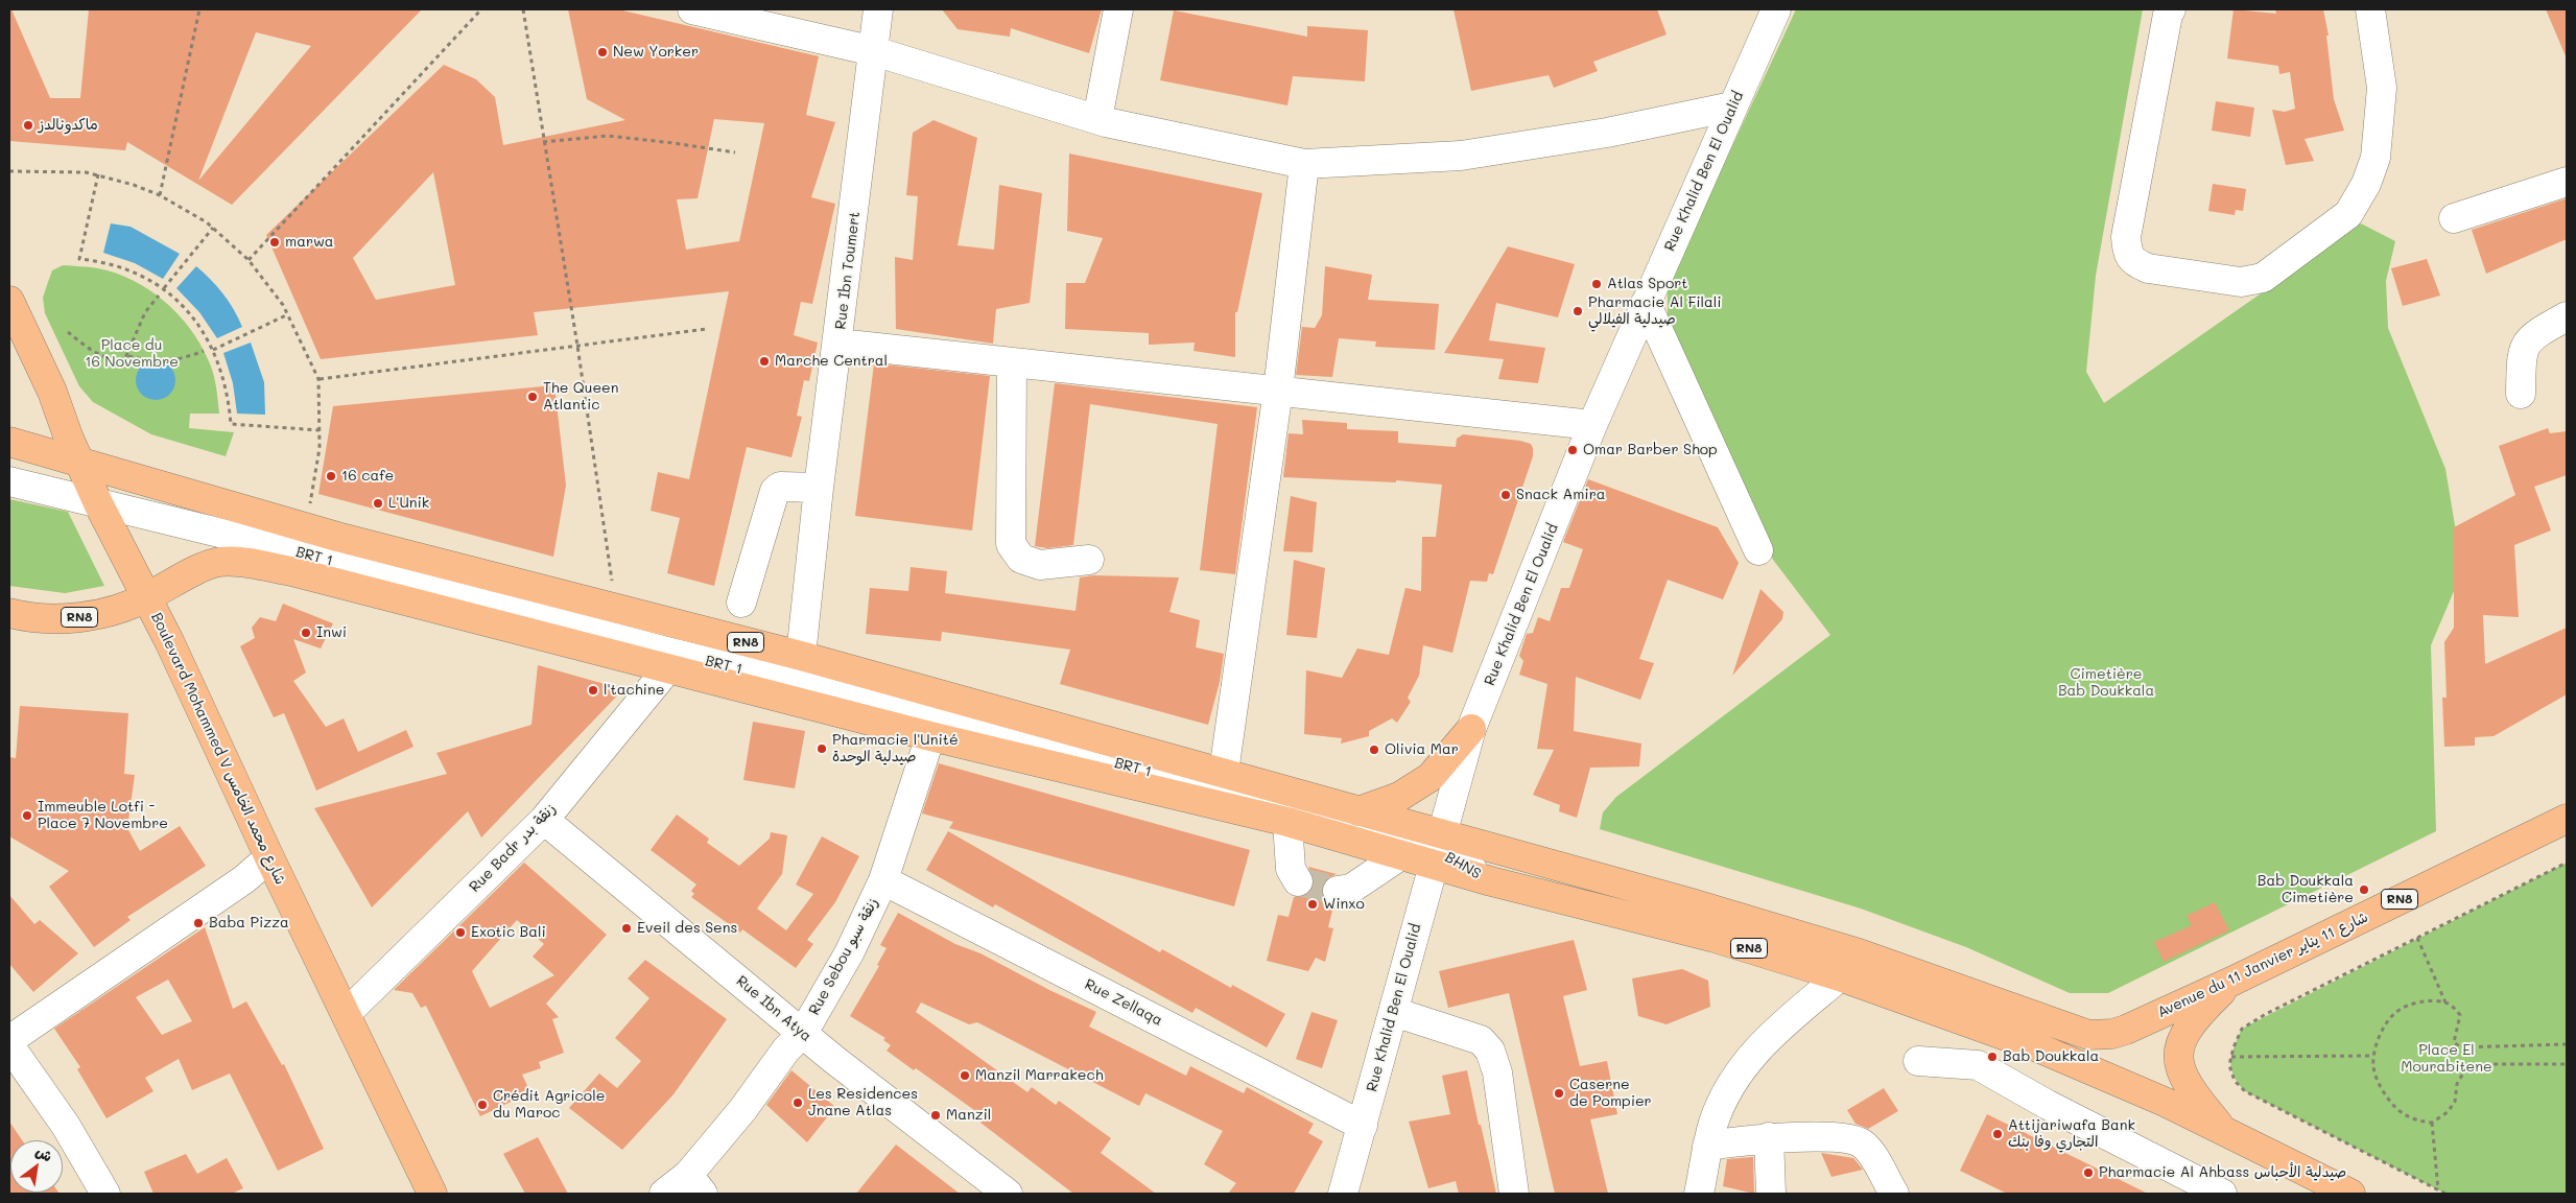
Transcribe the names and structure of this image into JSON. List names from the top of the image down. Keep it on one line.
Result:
{"streets":{"main road":["RN8","Boulevard Mohammed V شارع محمد الخامس","Avenue du 11 Janvier شارع 11 يناير"],"street":["Rue Khalid Ben El Oualid","Rue Ibn Toumert","BRT 1","Rue Badr زنقة بدر","Rue Sebou زنقة سبو","Rue Zellaqa","Rue Ibn Atya"]},"crossings":[["Rue Khalid Ben El Oualid","BRT 1"],["Rue Khalid Ben El Oualid","RN8"],["Rue Khalid Ben El Oualid","Avenue du 11 Janvier شارع 11 يناير"],["Rue Khalid Ben El Oualid","Rue Zellaqa"],["Rue Ibn Toumert","RN8"],["BRT 1","RN8"],["BRT 1","Boulevard Mohammed V شارع محمد الخامس"],["BRT 1","Avenue du 11 Janvier شارع 11 يناير"],["RN8","Boulevard Mohammed V شارع محمد الخامس"],["RN8","Rue Badr زنقة بدر"],["RN8","Rue Sebou زنقة سبو"],["RN8","Avenue du 11 Janvier شارع 11 يناير"],["Boulevard Mohammed V شارع محمد الخامس","Rue Badr زنقة بدر"],["Rue Badr زنقة بدر","Rue Ibn Atya"],["Rue Sebou زنقة سبو","Rue Zellaqa"],["Rue Sebou زنقة سبو","Rue Ibn Atya"]],"parks":["Place du 16 Novembre","Cimetière Bab Doukkala","Place El Mourabitene"],"places":["New Yorker","ماكدونالدز","marwa","Atlas Sport","Pharmacie Al Filali صيدلية الفيلالي","Marche Central","The Queen Atlantic","Omar Barber Shop","16 cafe","Snack Amira","L'Unik","Inwi","l'tachine","Pharmacie l'Unité صيدلية الوحدة","Olivia Mar","Immeuble Lotfi - Place 7 Novembre","Bab Doukkala Cimetière","Winxo","Baba Pizza","Eveil des Sens","Exotic Bali","Bab Doukkala","Manzil Marrakech","Caserne de Pompier","Les Residences Jnane Atlas","Crédit Agricole du Maroc","Manzil","Attijariwafa Bank التجاري وفا بنك","Pharmacie Al Ahbass صيدلية الأحباس"],"north":"top right"}
